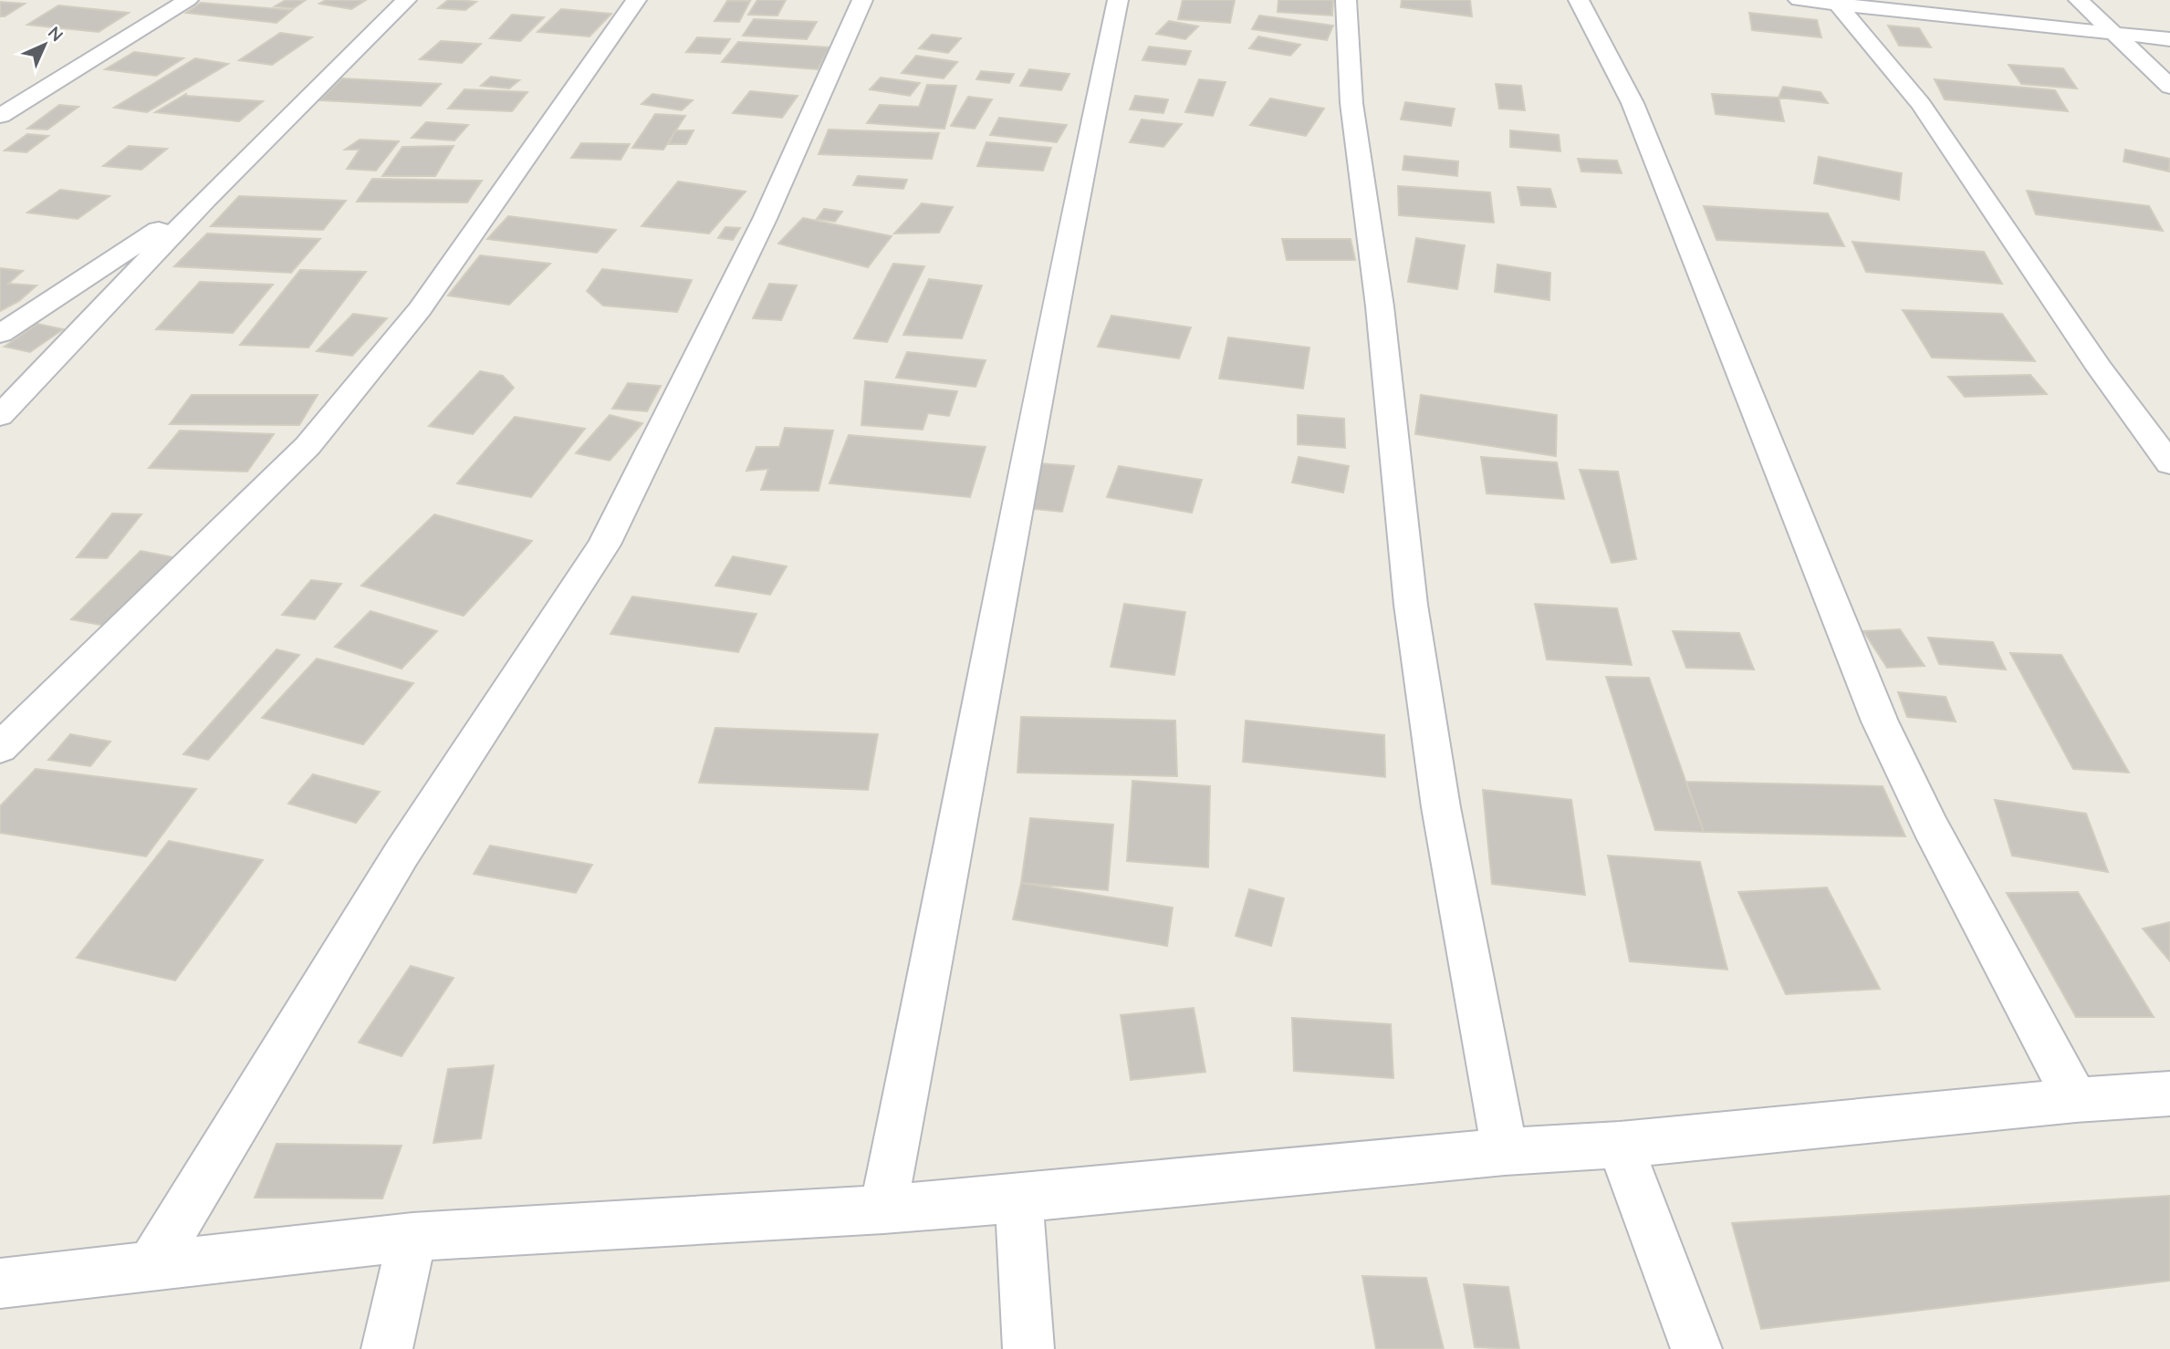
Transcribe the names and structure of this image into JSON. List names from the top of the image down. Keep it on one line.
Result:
{"north":"top right"}
